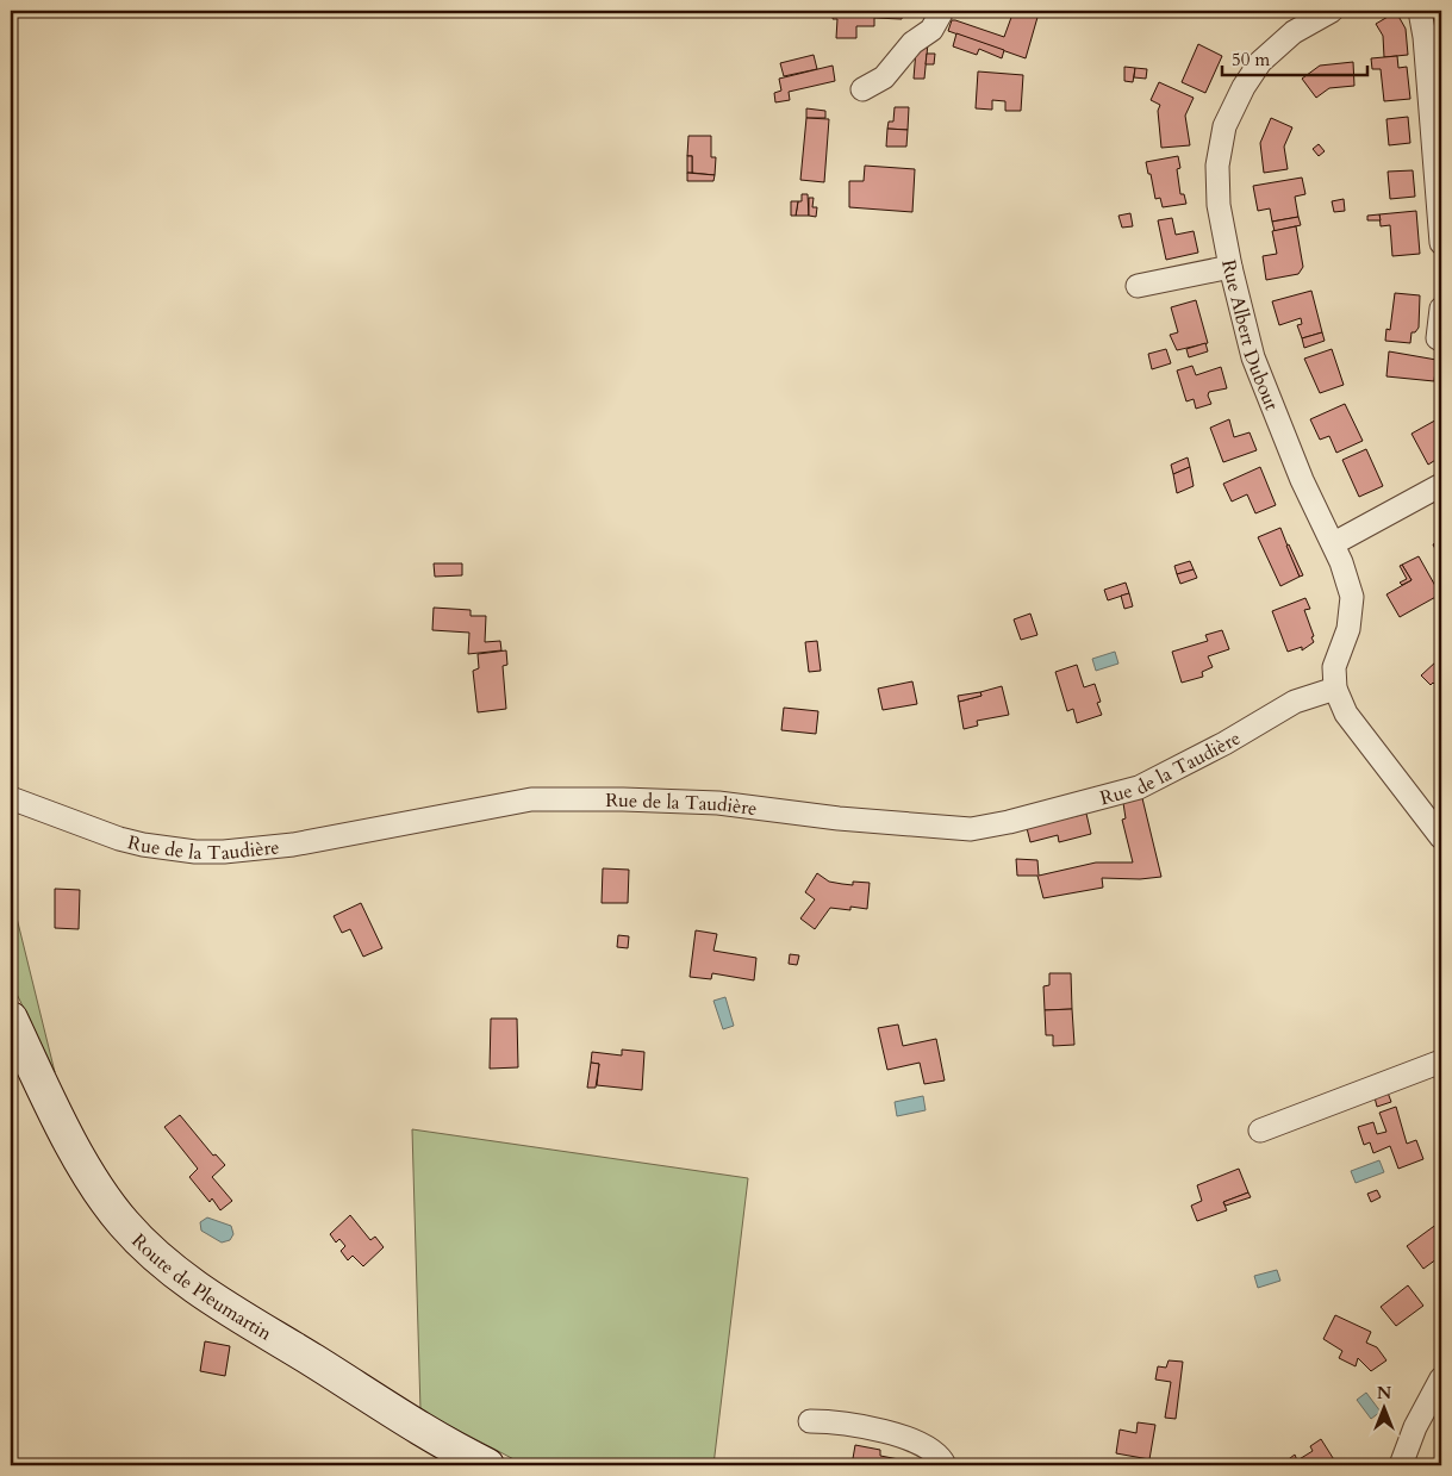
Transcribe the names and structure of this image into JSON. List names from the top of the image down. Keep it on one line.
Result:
{"streets":{"main road":["Route de Pleumartin"],"street":["Rue Albert Dubout","Rue de la Taudière"]},"crossings":[["Rue Albert Dubout","Rue de la Taudière"]],"scale_bar":"50 m","north":"top"}
